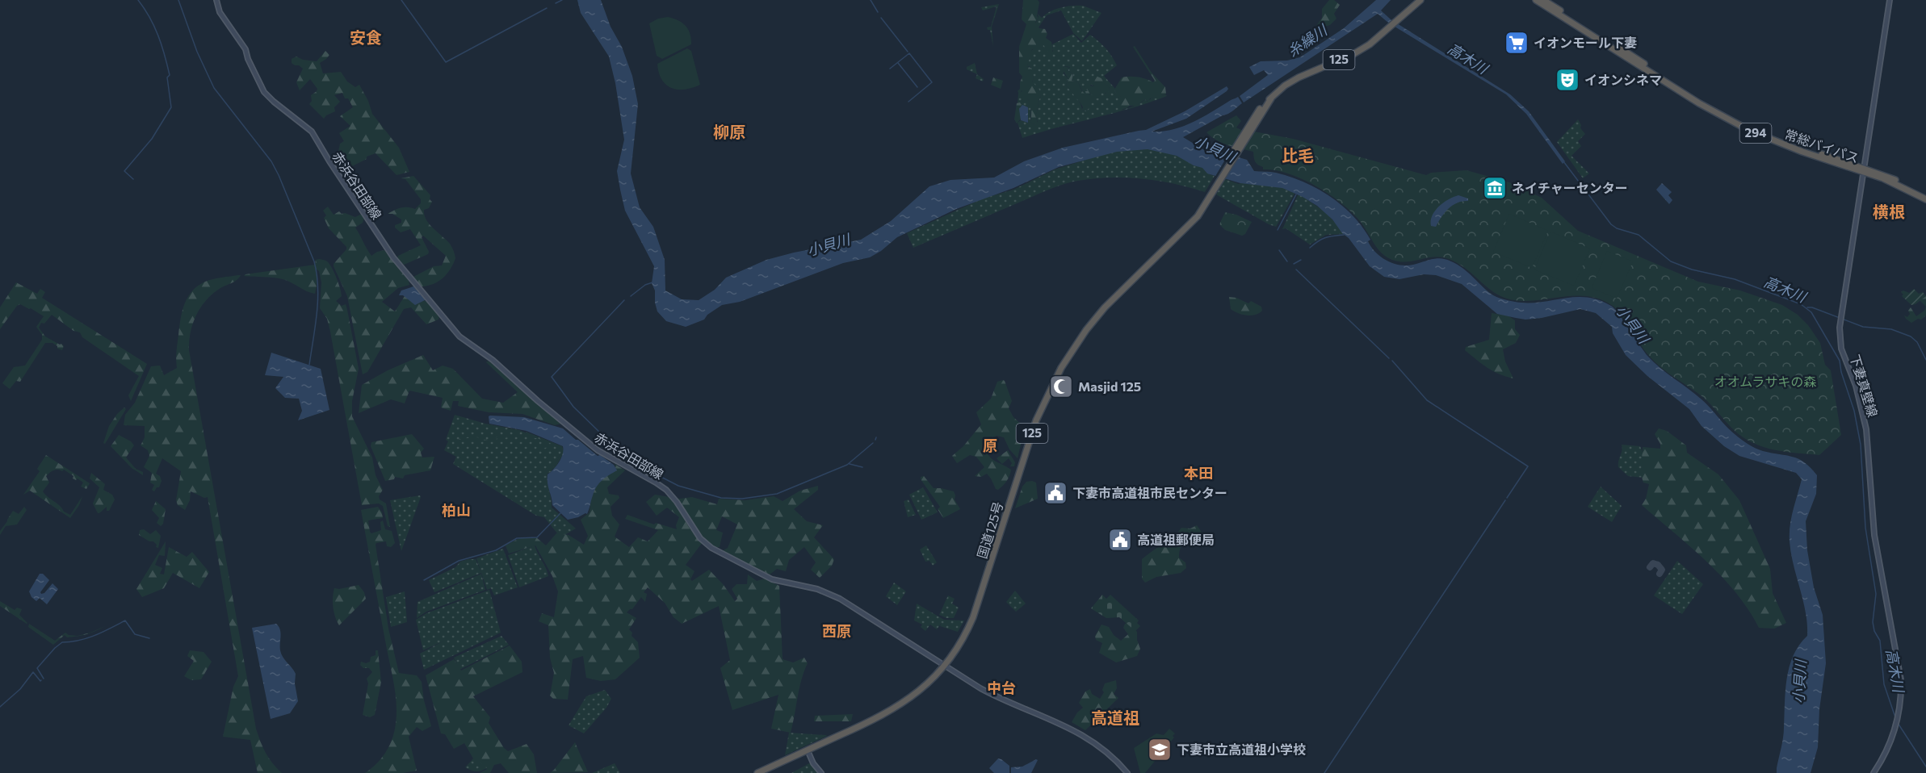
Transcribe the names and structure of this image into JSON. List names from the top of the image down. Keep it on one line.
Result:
{"streets":{"highway":["125","294","常総バイパス","国道125号"],"main road":["赤浜谷田部線","下妻真壁線"]},"crossings":[["294","常総バイパス"],["294","下妻真壁線"],["常総バイパス","下妻真壁線"],["赤浜谷田部線","国道125号"]],"districts":["安食","柳原","比毛","横根","原","本田","柏山","西原","中台","高道祖"],"water":["糸繰川","高木川","小貝川"],"parks":["オオムラサキの森"],"places":{"supermarket":["イオンモール下妻"],"theatre":["イオンシネマ"],"museum":["ネイチャーセンター"],"mosque":["Masjid 125"],"public building":["下妻市高道祖市民センター","高道祖郵便局"],"school or university":["下妻市立高道祖小学校"]}}
